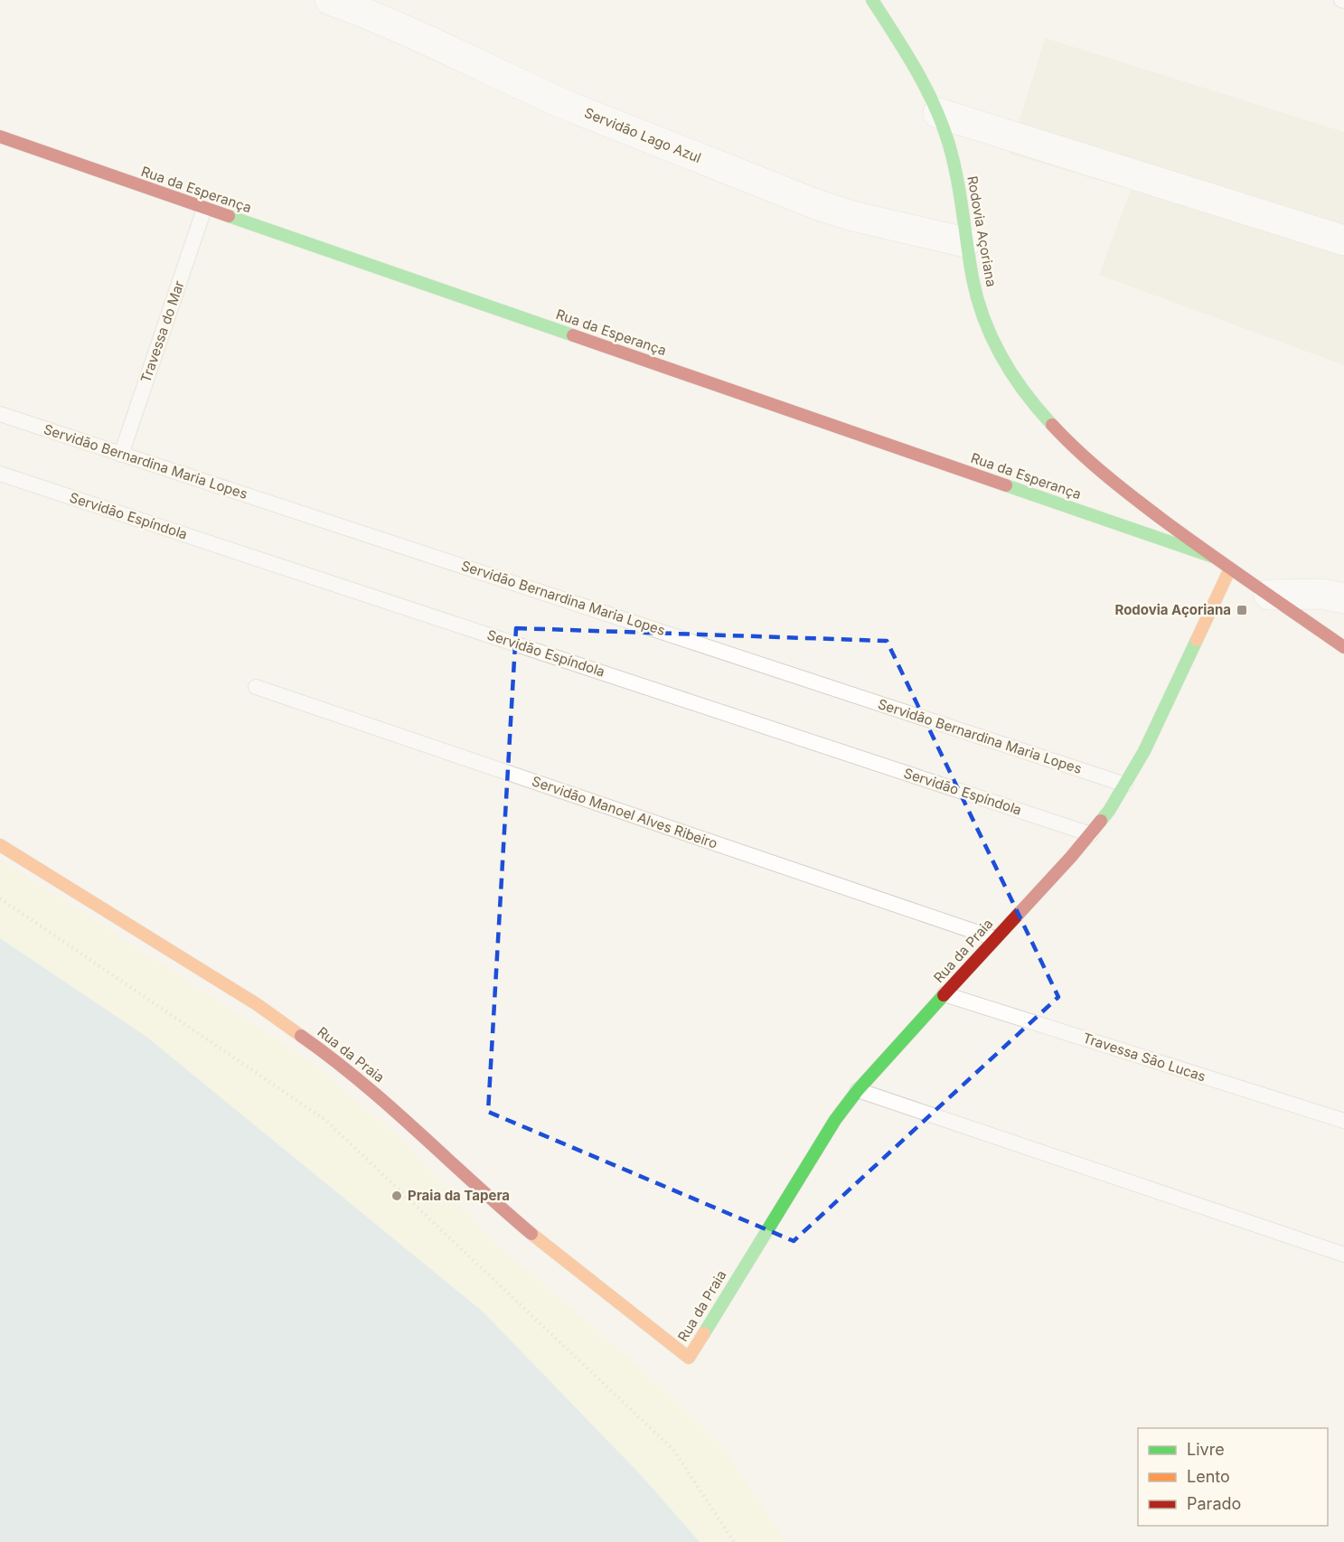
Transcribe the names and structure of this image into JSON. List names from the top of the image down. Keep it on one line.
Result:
{"streets":{"street":["Servidão Lago Azul","Rua da Esperança","Rodovia Açoriana","Rua da Praia"],"lane":["Travessa do Mar","Servidão Bernardina Maria Lopes","Servidão Espíndola","Servidão Manoel Alves Ribeiro","Travessa São Lucas"]},"crossings":[["Servidão Lago Azul","Rodovia Açoriana"],["Rua da Esperança","Rodovia Açoriana"],["Rua da Esperança","Travessa do Mar"],["Rodovia Açoriana","Rua da Praia"],["Travessa do Mar","Servidão Bernardina Maria Lopes"],["Servidão Bernardina Maria Lopes","Rua da Praia"],["Servidão Espíndola","Rua da Praia"],["Servidão Manoel Alves Ribeiro","Rua da Praia"],["Rua da Praia","Travessa São Lucas"]],"places":{"transit":["Rodovia Açoriana"],"other":["Praia da Tapera"]},"legend":["Livre","Lento","Parado"]}
